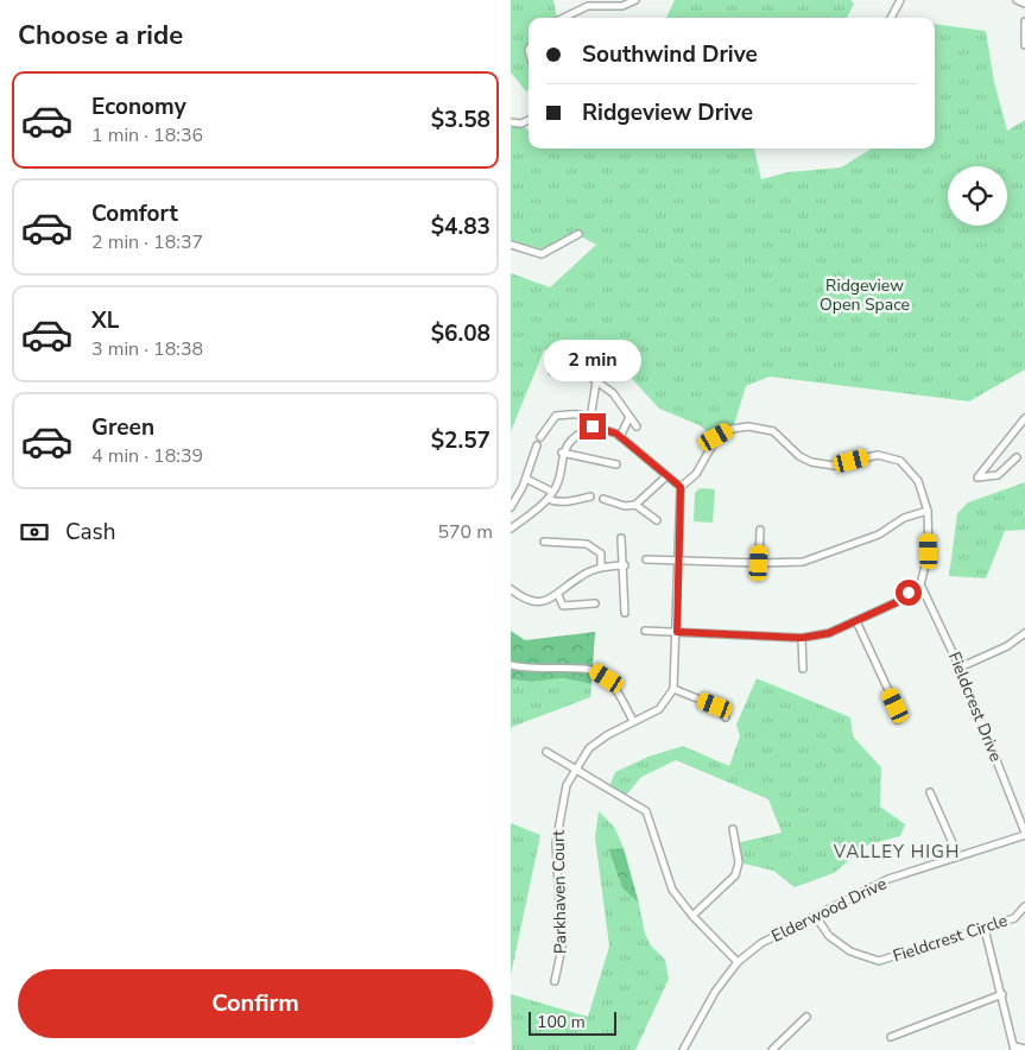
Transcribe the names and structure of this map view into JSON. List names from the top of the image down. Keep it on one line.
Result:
{"streets":{"street":["Fieldcrest Drive","Parkhaven Court","Elderwood Drive","Fieldcrest Circle"]},"crossings":[["Fieldcrest Drive","Elderwood Drive"],["Elderwood Drive","Fieldcrest Circle"]],"districts":["VALLEY HIGH"],"parks":["Ridgeview Open Space"],"scale_bar":"100 m","page":{"heading":"Choose a ride","banner":["Southwind Drive","Ridgeview Drive"],"list":[{"name":"Economy","note":"1 min · 18:36","value":"$3.58"},{"name":"Comfort","note":"2 min · 18:37","value":"$4.83"},{"name":"XL","note":"3 min · 18:38","value":"$6.08"},{"name":"Green","note":"4 min · 18:39","value":"$2.57"}],"bubble":"2 min","pay":["Cash","570 m"],"buttons":"Confirm","scale":"100 m"}}
